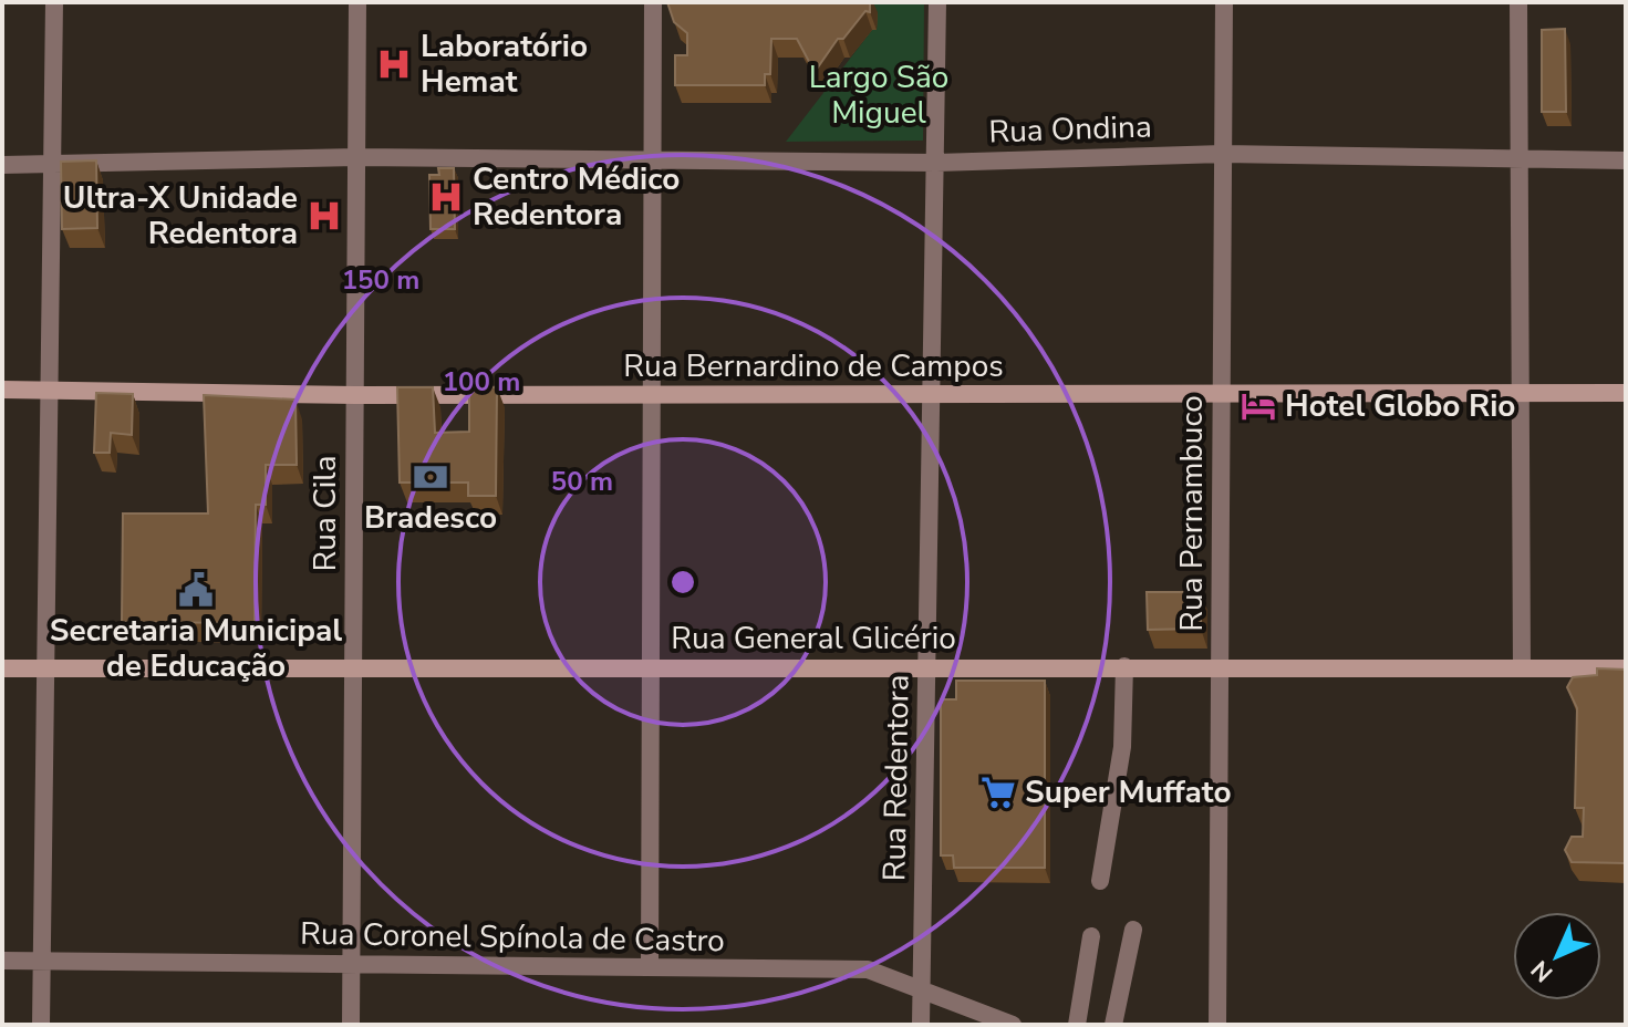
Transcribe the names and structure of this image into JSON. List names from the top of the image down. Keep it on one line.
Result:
{"streets":{"street":["Rua Ondina","Rua Bernardino de Campos","Rua Cila","Rua Pernambuco","Rua General Glicério","Rua Redentora","Rua Coronel Spínola de Castro"]},"crossings":[["Rua Ondina","Rua Cila"],["Rua Ondina","Rua Pernambuco"],["Rua Ondina","Rua Redentora"],["Rua Bernardino de Campos","Rua Cila"],["Rua Bernardino de Campos","Rua Pernambuco"],["Rua Bernardino de Campos","Rua Redentora"],["Rua Cila","Rua General Glicério"],["Rua Cila","Rua Coronel Spínola de Castro"],["Rua Pernambuco","Rua General Glicério"],["Rua General Glicério","Rua Redentora"],["Rua Redentora","Rua Coronel Spínola de Castro"]],"parks":["Largo São Miguel"],"places":{"hospital":["Laboratório Hemat","Centro Médico Redentora","Ultra-X Unidade Redentora"],"hotel":["Hotel Globo Rio"],"bank":["Bradesco"],"public building":["Secretaria Municipal de Educação"],"supermarket":["Super Muffato"]},"north":"bottom left","rings":["150 m","100 m","50 m"]}
